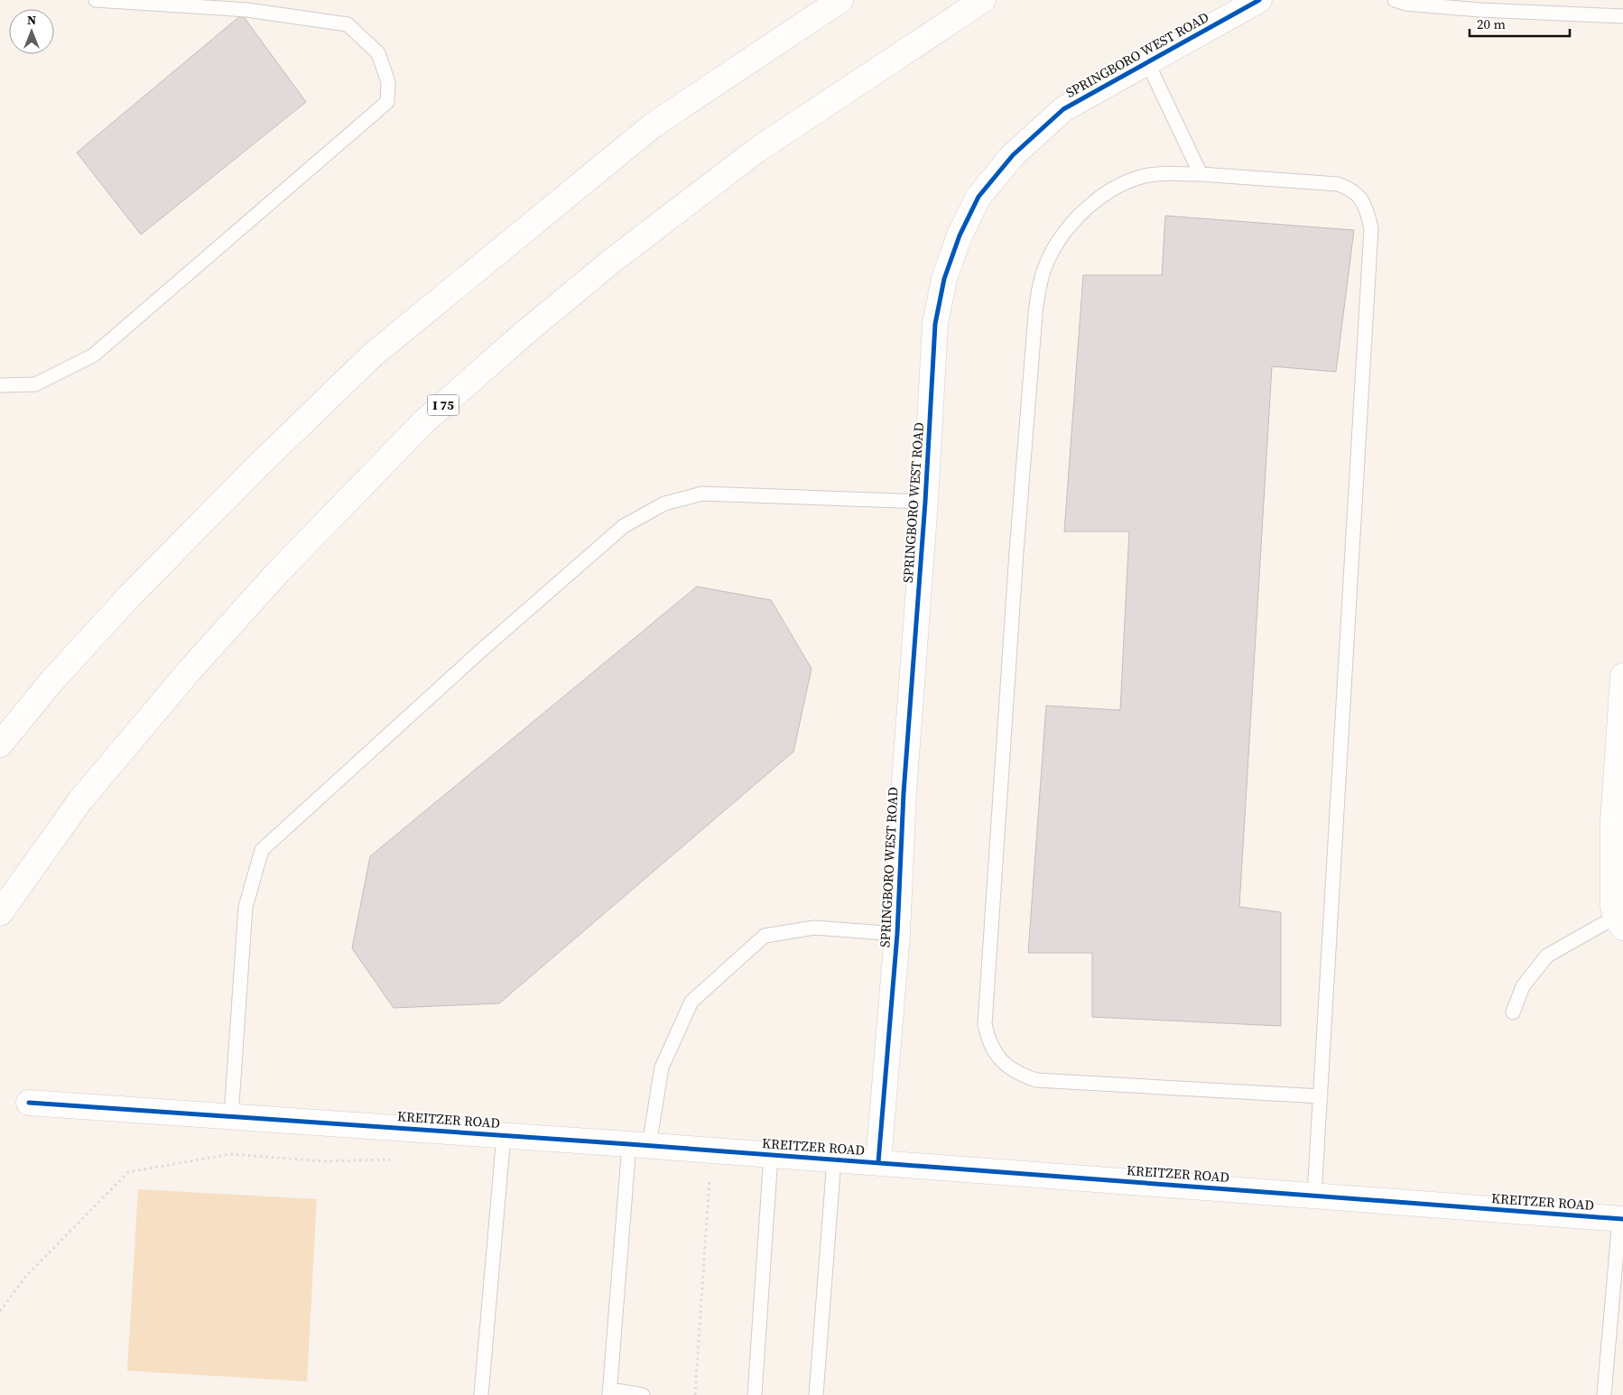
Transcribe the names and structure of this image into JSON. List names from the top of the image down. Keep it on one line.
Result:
{"streets":{"main road":["SPRINGBORO WEST ROAD","I 75","KREITZER ROAD"]},"crossings":[["SPRINGBORO WEST ROAD","KREITZER ROAD"]],"scale_bar":"20 m","north":"top"}
